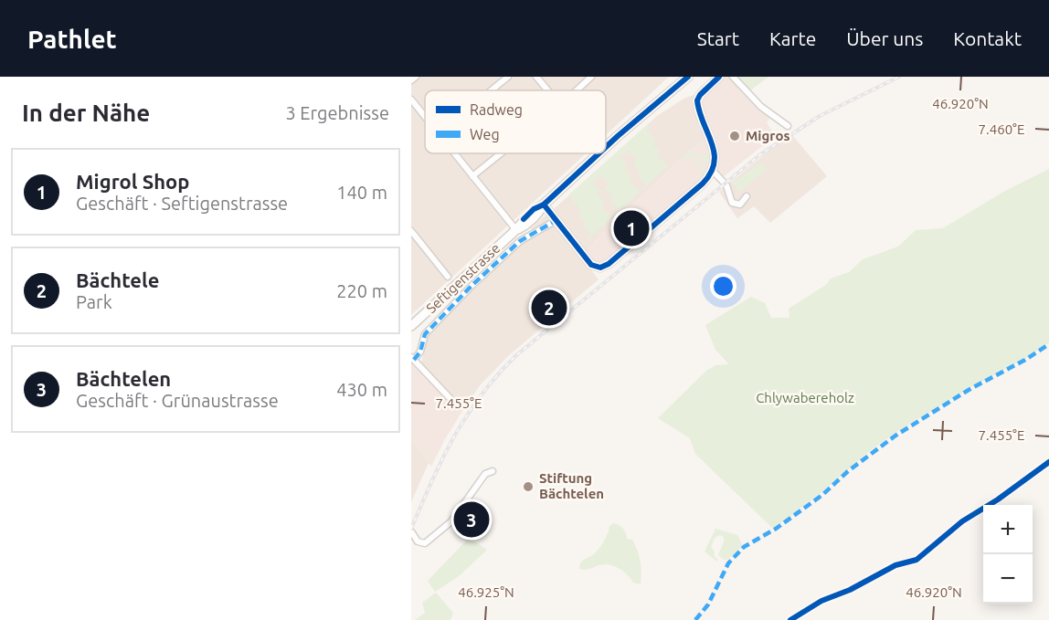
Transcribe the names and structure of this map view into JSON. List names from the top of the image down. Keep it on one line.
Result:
{"streets":{"main road":["Seftigenstrasse"]},"parks":["Chlywabereholz"],"places":["Migros","Stiftung Bächtelen"],"legend":["Radweg","Weg"],"page":{"header":"Pathlet","nav":["Start","Karte","Über uns","Kontakt"],"heading":["In der Nähe","3 Ergebnisse"],"list":[{"mark":"1","name":"Migrol Shop","note":"Geschäft · Seftigenstrasse","value":"140 m"},{"mark":"2","name":"Bächtele","note":"Park","value":"220 m"},{"mark":"3","name":"Bächtelen","note":"Geschäft · Grünaustrasse","value":"430 m"}],"pins":["1","2","3"],"map_buttons":["+","−"]},"coordinates":["46.920°N","7.460°E","7.455°E","46.925°N"]}
